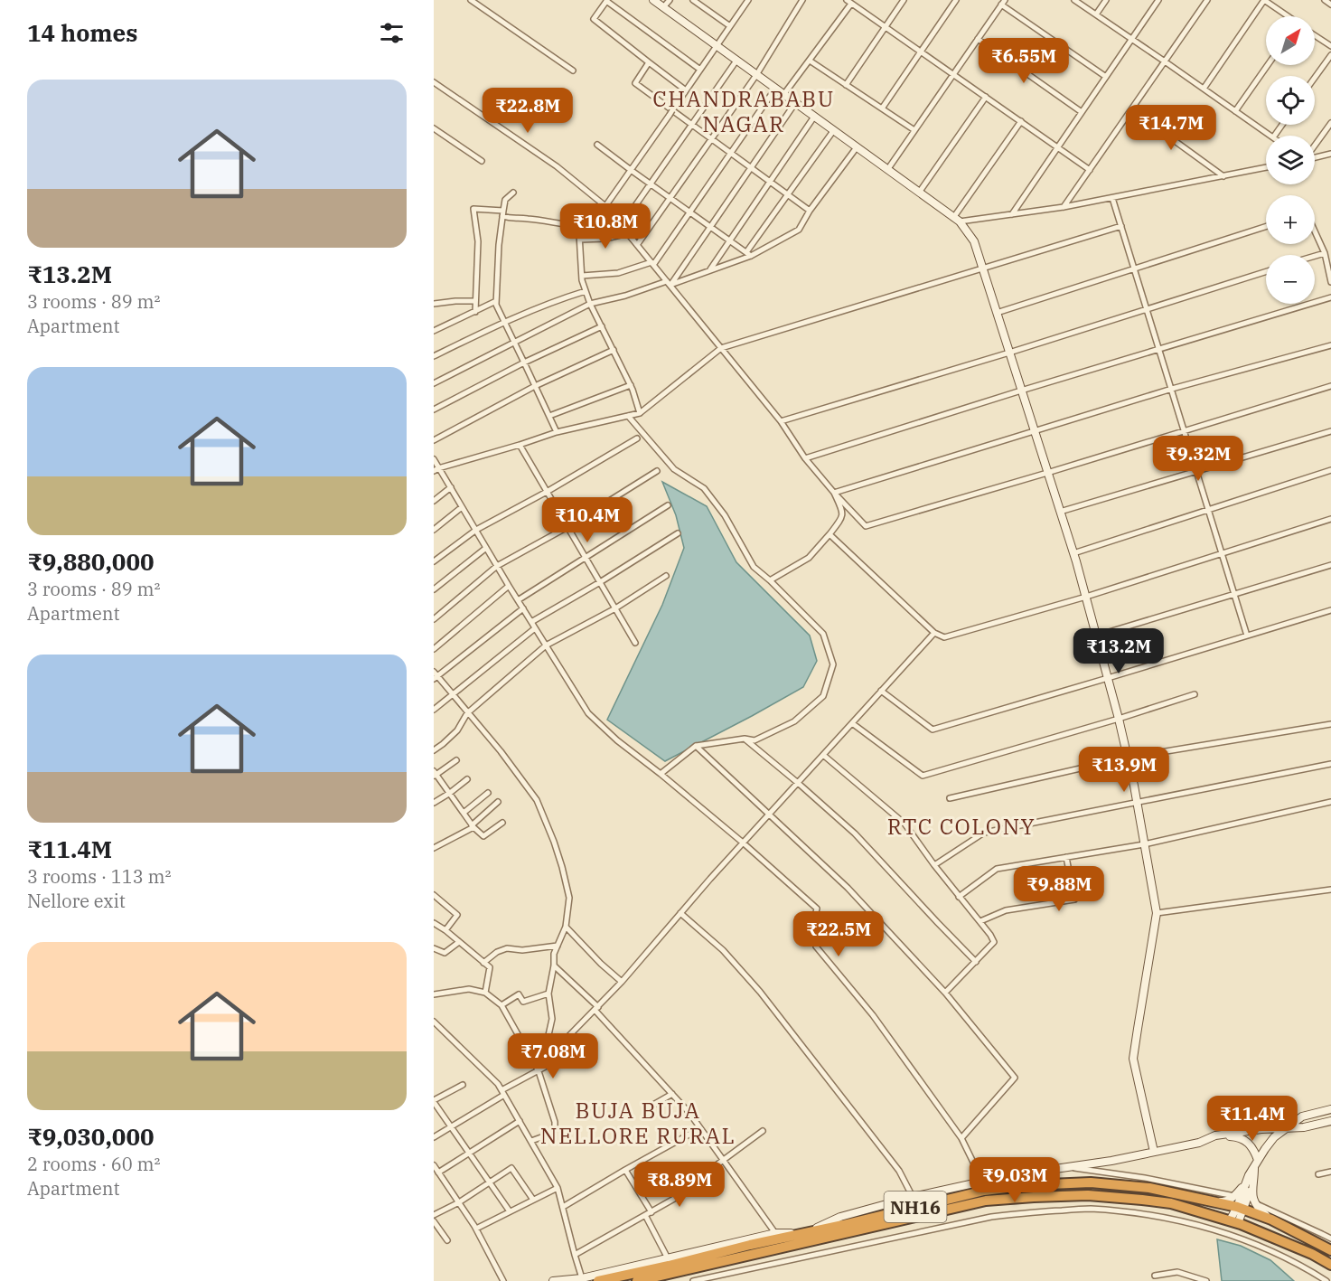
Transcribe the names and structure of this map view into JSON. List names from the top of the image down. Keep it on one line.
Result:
{"streets":{"highway":["NH16"]},"districts":["CHANDRABABU NAGAR","RTC COLONY","BUJA BUJA NELLORE RURAL"],"north":"top right","page":{"heading":"14 homes","map_buttons":["+","−"],"price":["₹6.55M","₹22.8M","₹14.7M","₹10.8M","₹9.32M","₹10.4M","₹13.2M","₹13.9M","₹9.88M","₹22.5M","₹7.08M","₹11.4M","₹9.03M","₹8.89M"],"list":[{"name":"₹13.2M","note":"3 rooms · 89 m² · Apartment"},{"name":"₹9,880,000","note":"3 rooms · 89 m² · Apartment"},{"name":"₹11.4M","note":"3 rooms · 113 m² · Nellore exit"},{"name":"₹9,030,000","note":"2 rooms · 60 m² · Apartment"}]}}
